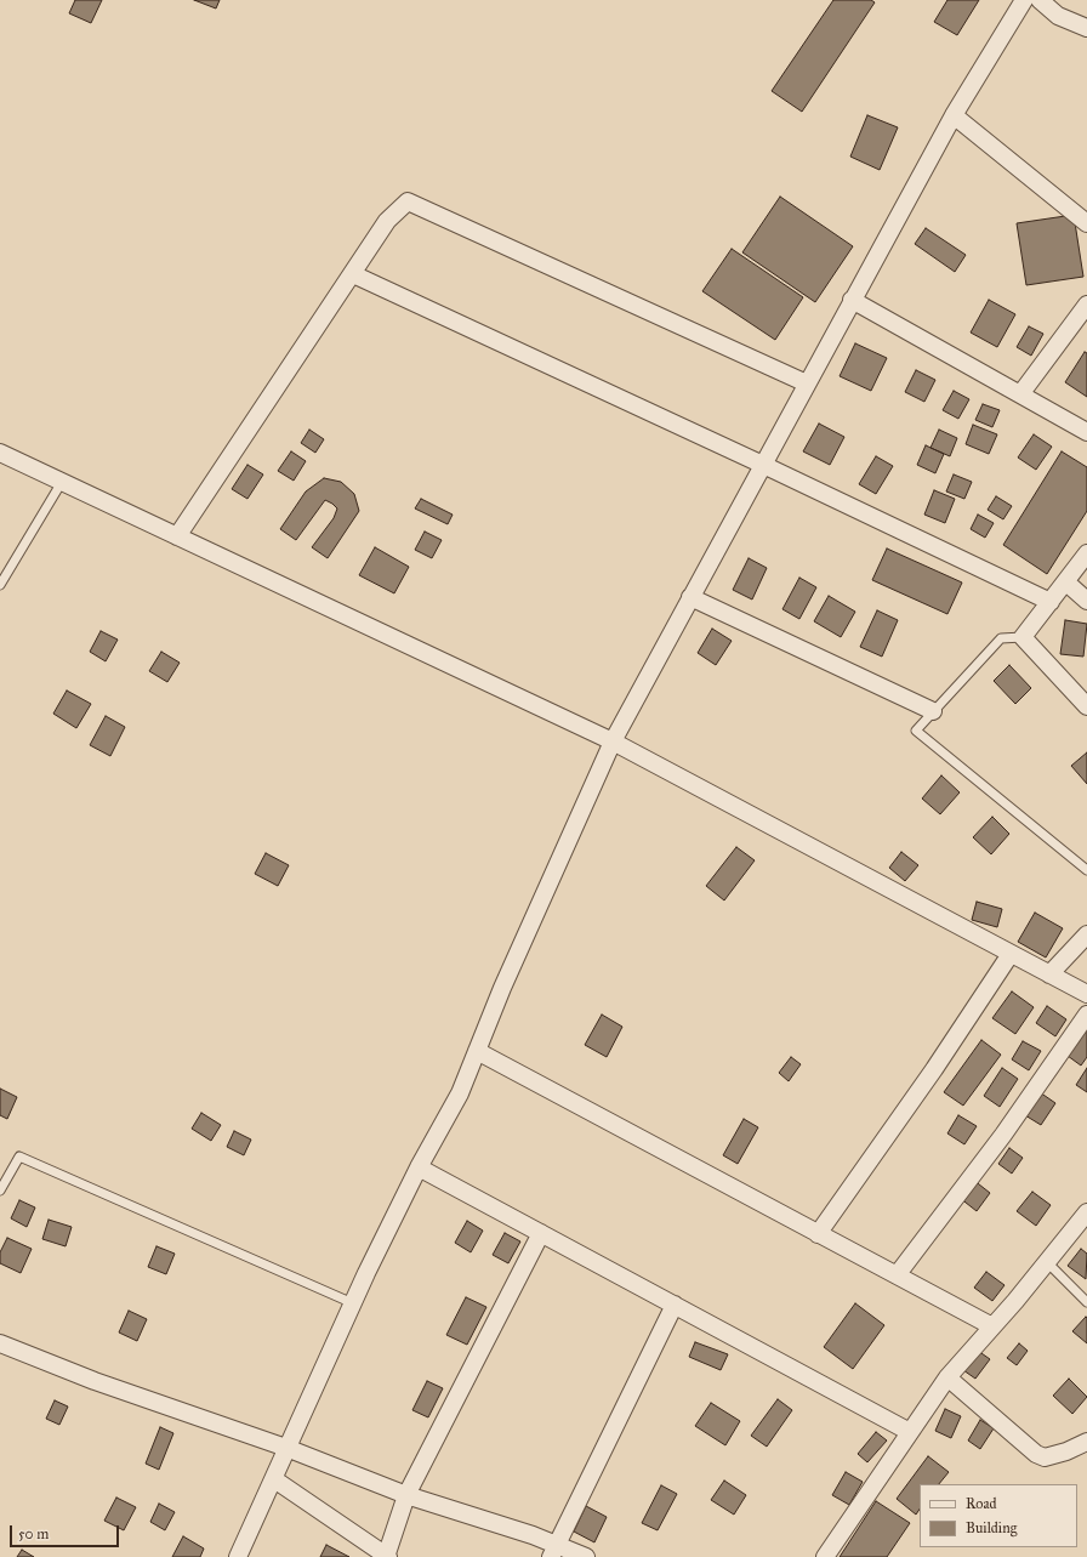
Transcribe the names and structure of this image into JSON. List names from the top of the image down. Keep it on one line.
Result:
{"legend":["Road","Building"],"scale_bar":"50 m"}
